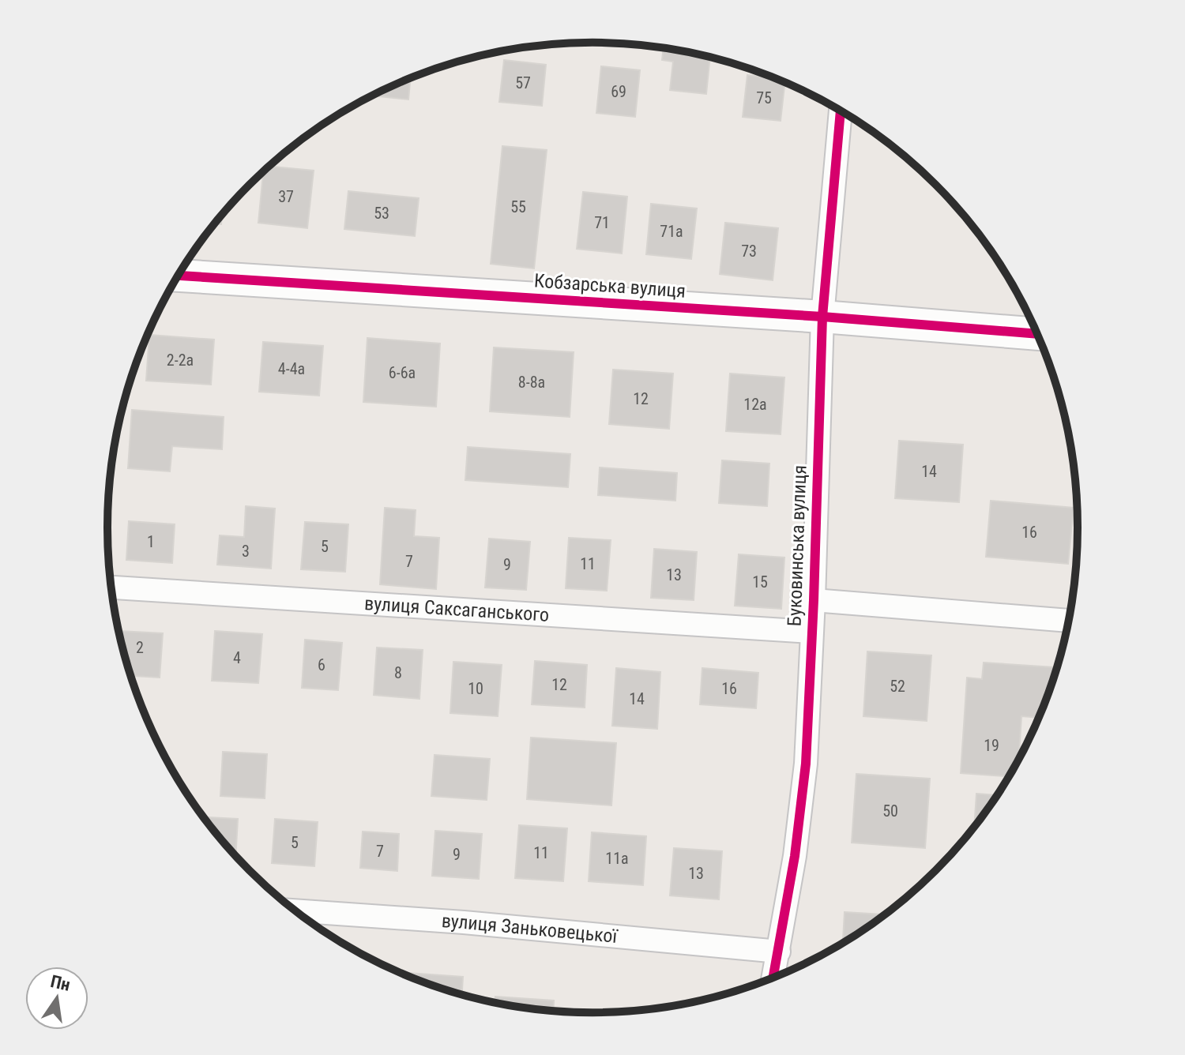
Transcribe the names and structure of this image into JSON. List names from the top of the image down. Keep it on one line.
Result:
{"streets":{"street":["Кобзарська вулиця","Буковинська вулиця","вулиця Саксаганського","вулиця Заньковецької"]},"crossings":[["Кобзарська вулиця","Буковинська вулиця"],["Буковинська вулиця","вулиця Саксаганського"],["Буковинська вулиця","вулиця Заньковецької"]],"house_numbers":["57","69","75","37","55","53","71","71а","73","2-2а","4-4а","6-6а","8-8а","12","12а","14","16","1","5","3","7","11","9","13","15","2","4","6","8","12","52","10","16","14","19","50","5","7","11","9","11а","13"],"north":"top"}
